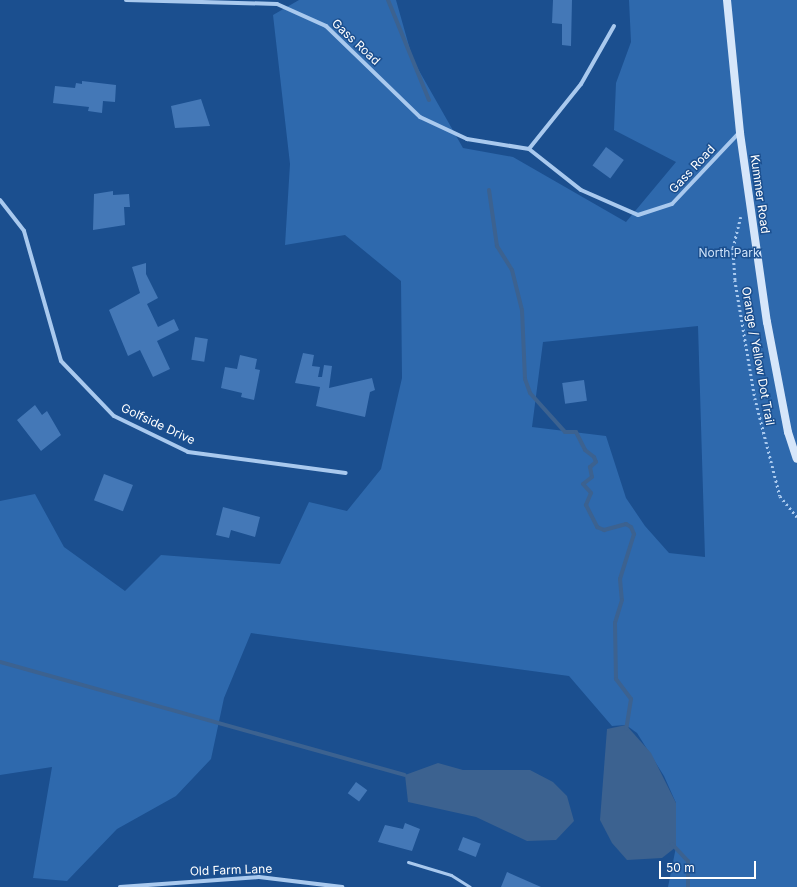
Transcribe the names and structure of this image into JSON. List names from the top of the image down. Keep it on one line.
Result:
{"streets":{"street":["Gass Road","Kummer Road","Golfside Drive","Old Farm Lane"],"path":["Orange / Yellow Dot Trail"]},"crossings":[["Gass Road","Kummer Road"]],"parks":["North Park"],"scale_bar":"50 m"}
